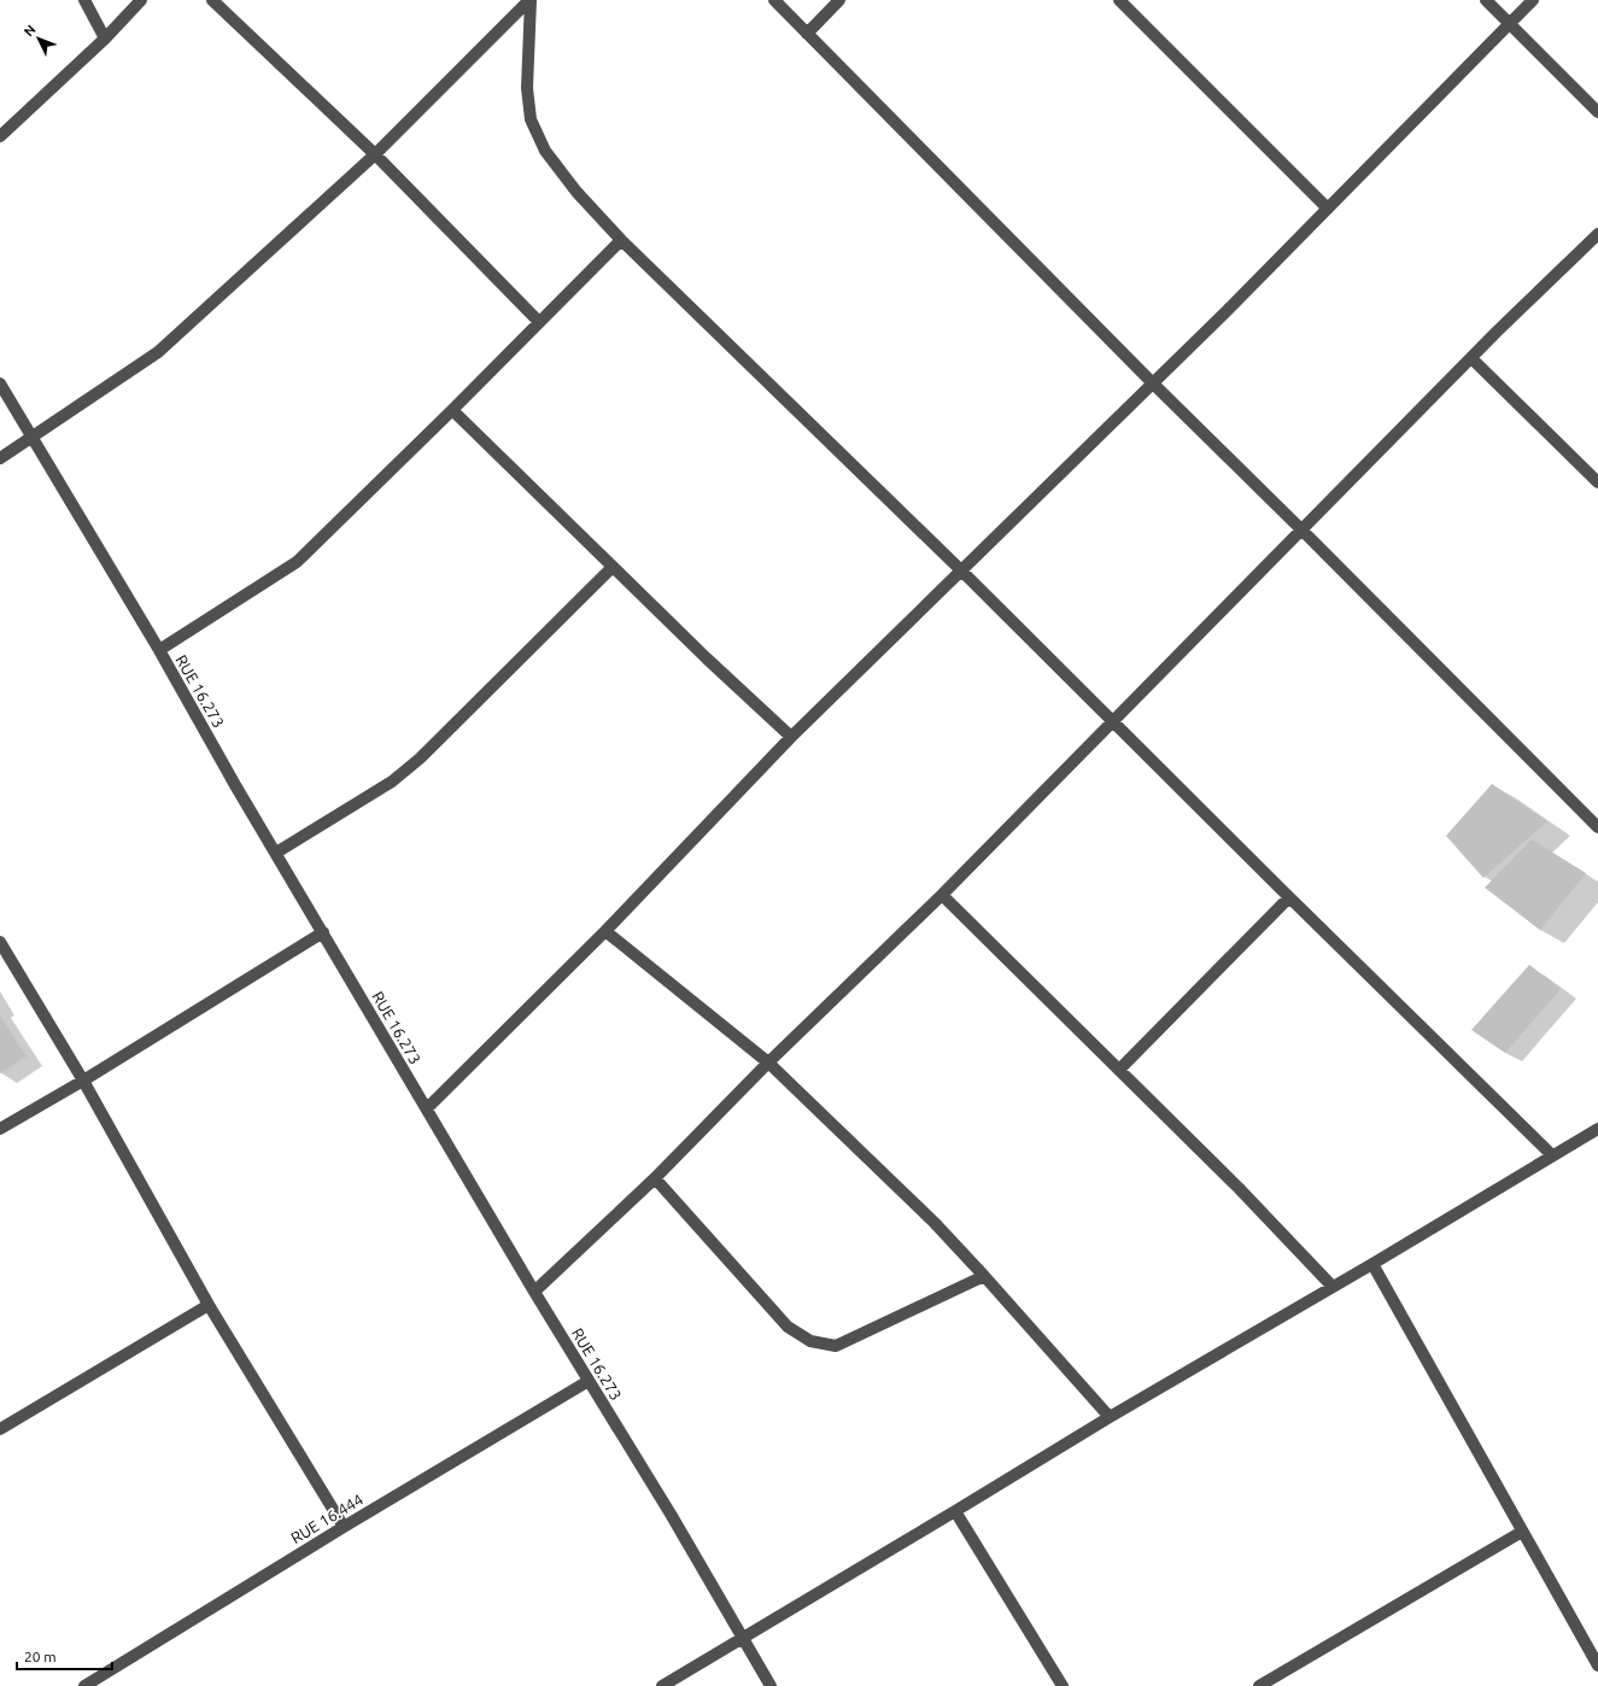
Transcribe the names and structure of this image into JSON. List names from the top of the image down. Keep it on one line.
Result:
{"streets":{"street":["RUE 16.273","RUE 16.444"]},"crossings":[["RUE 16.273","RUE 16.444"]],"scale_bar":"20 m","north":"top left"}
